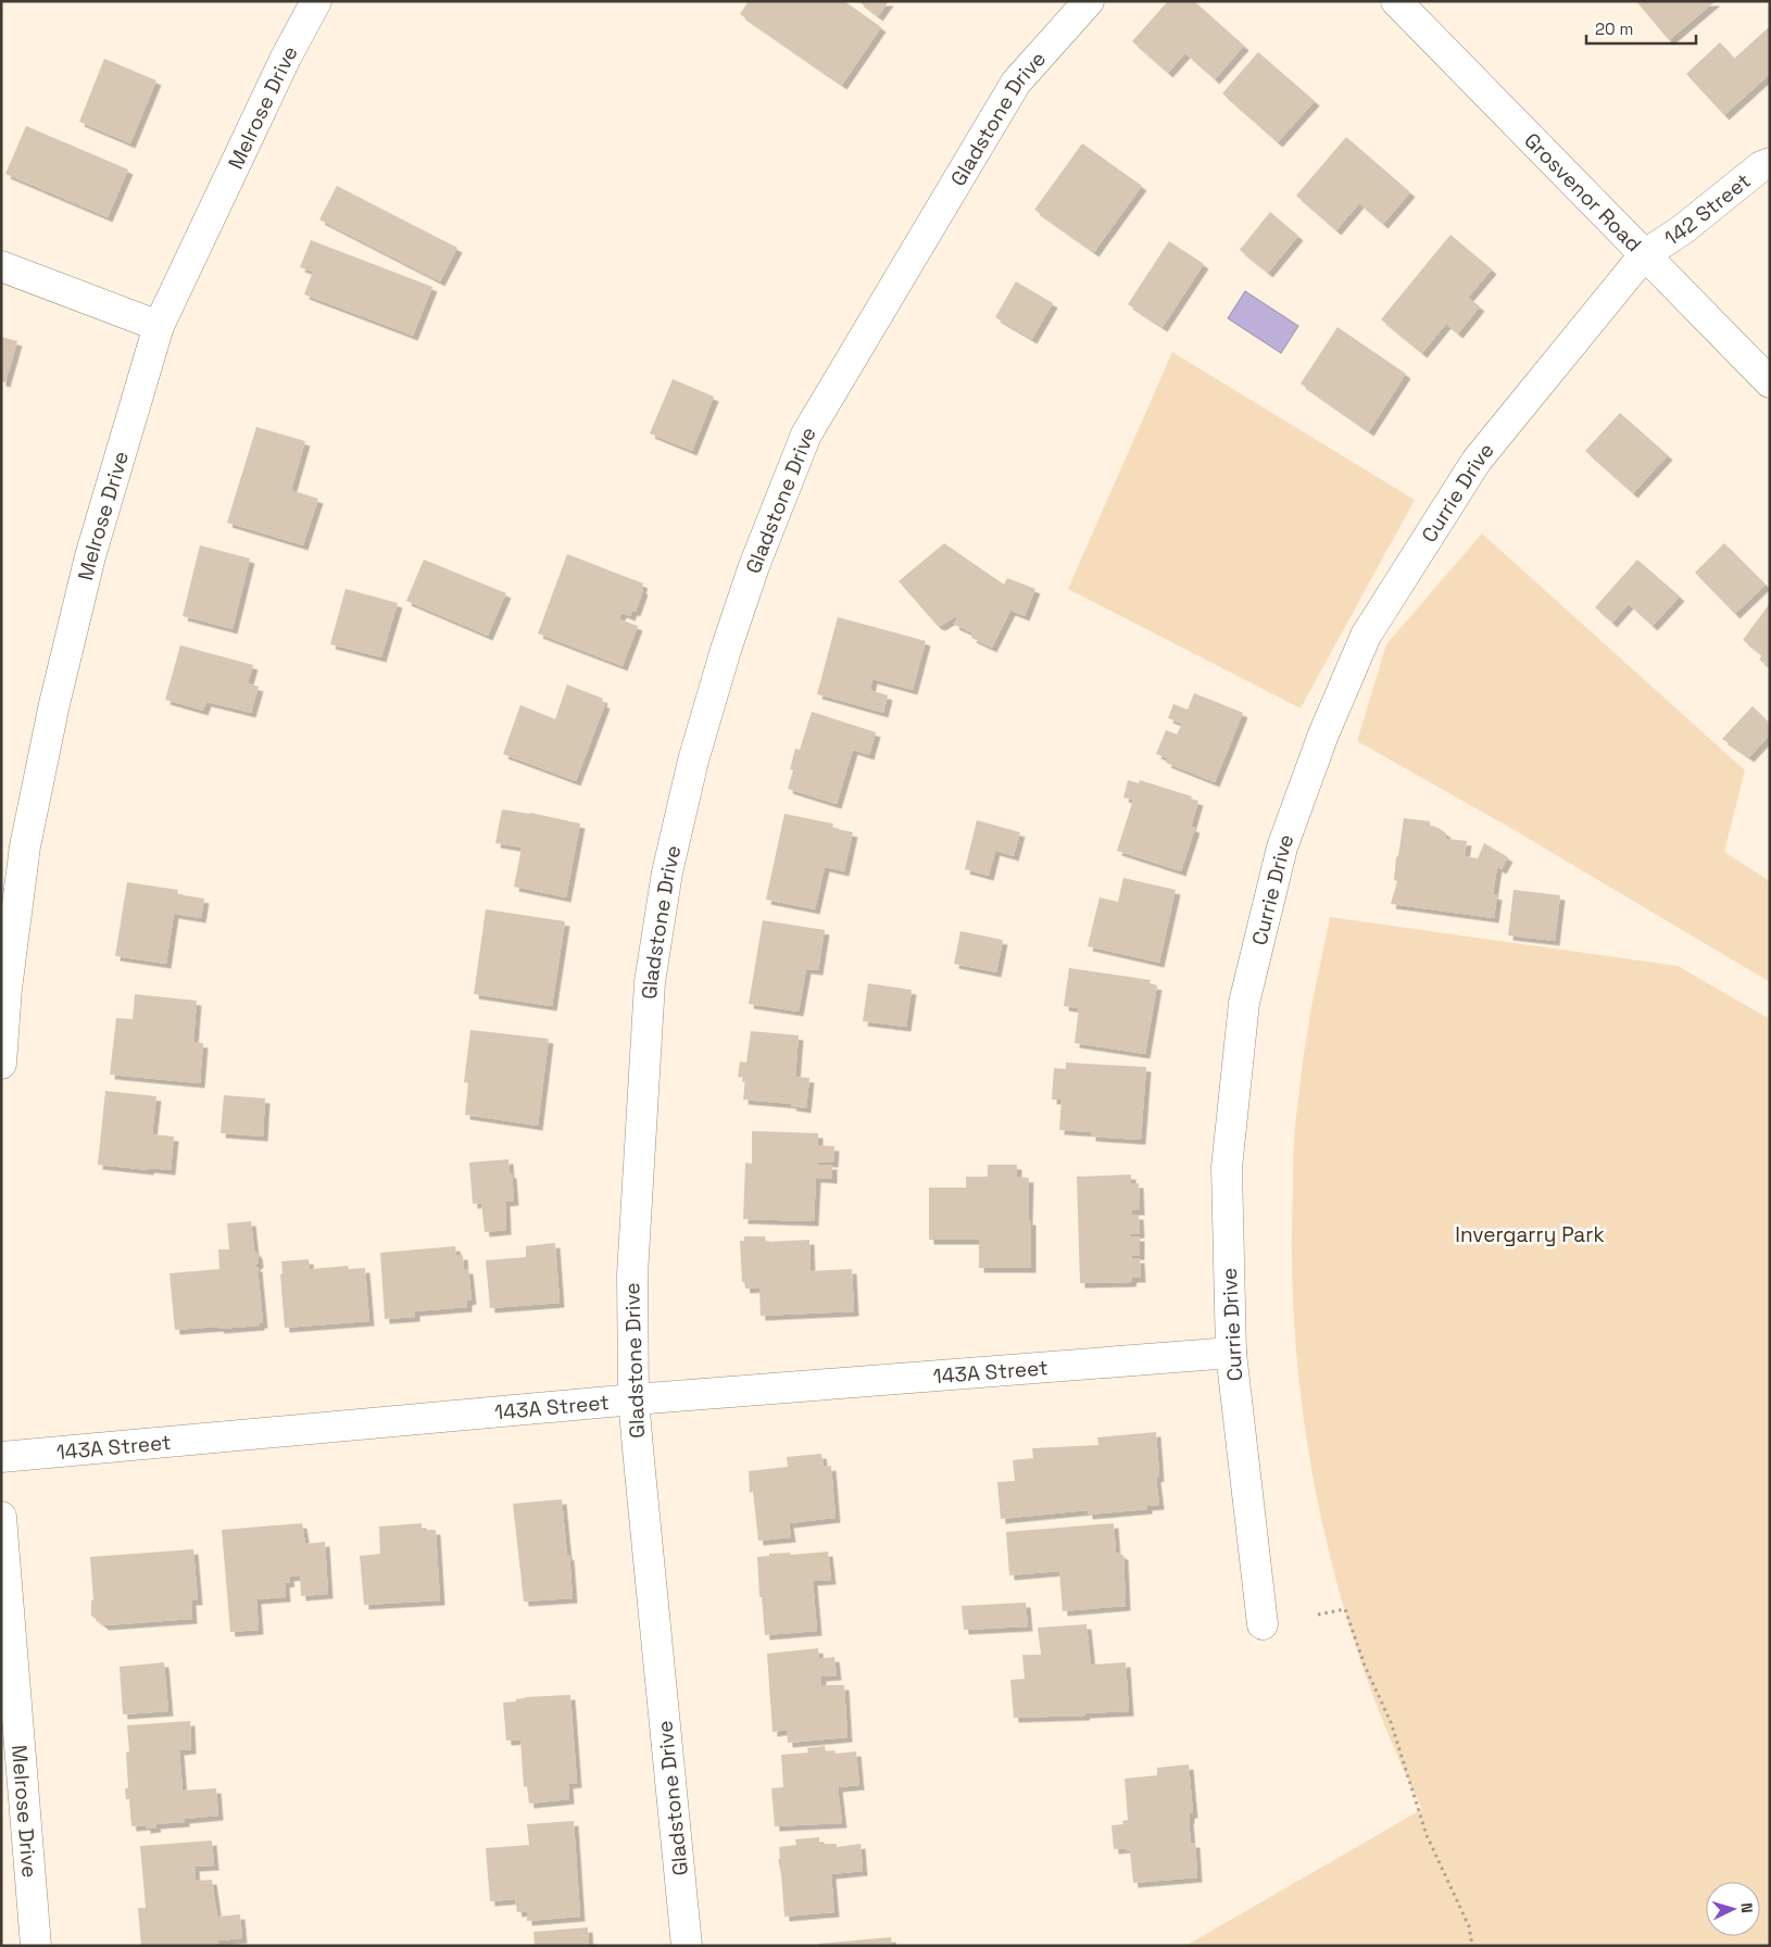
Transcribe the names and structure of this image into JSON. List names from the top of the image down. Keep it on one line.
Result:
{"streets":{"street":["Melrose Drive","Gladstone Drive","Grosvenor Road","142 Street","Currie Drive","143A Street"]},"crossings":[["Gladstone Drive","143A Street"],["Grosvenor Road","142 Street"],["Grosvenor Road","Currie Drive"],["142 Street","Currie Drive"],["Currie Drive","143A Street"]],"parks":["Invergarry Park"],"scale_bar":"20 m","north":"right"}
